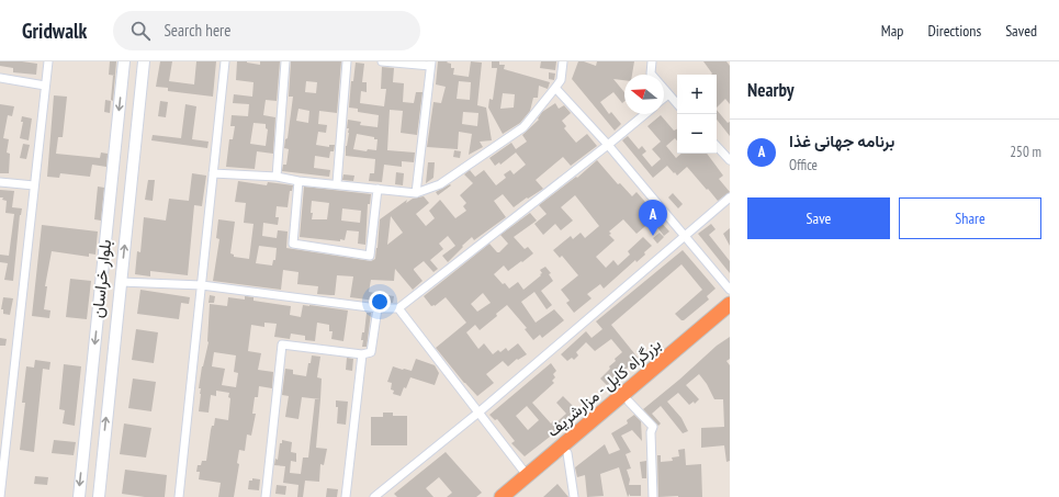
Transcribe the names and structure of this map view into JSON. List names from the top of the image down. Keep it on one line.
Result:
{"streets":{"highway":["بزرگراه کابل - مزارشریف"],"main road":["بلوار خراسان"]},"north":"left","page":{"header":"Gridwalk","search":"Search here","nav":["Map","Directions","Saved"],"heading":"Nearby","map_buttons":["+","−"],"list":[{"mark":"A","name":"برنامه جهانی غذا","note":"Office","value":"250 m"}],"buttons":["Save","Share"],"pins":"A"}}
